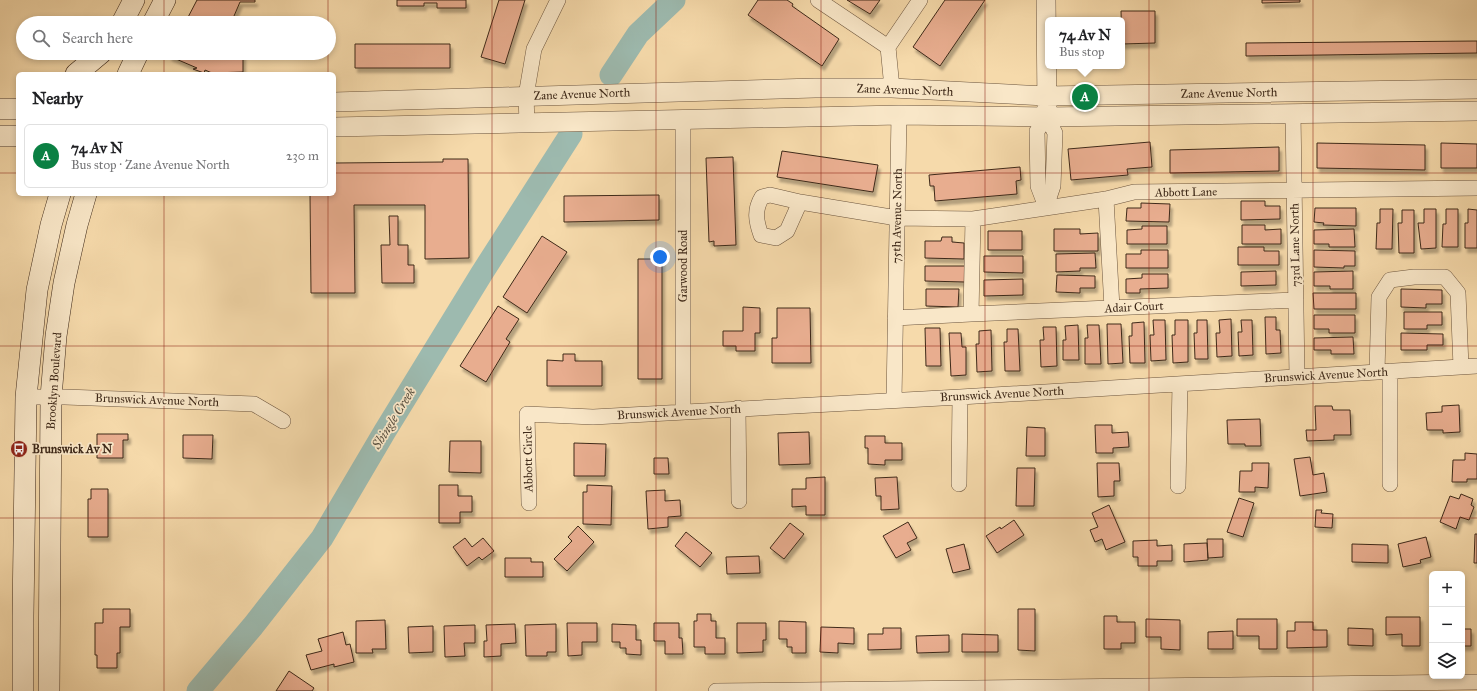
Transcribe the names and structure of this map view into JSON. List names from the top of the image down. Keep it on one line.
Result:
{"streets":{"main road":["Brooklyn Boulevard"],"street":["Zane Avenue North","Abbott Lane","75th Avenue North","73rd Lane North","Garwood Road","Adair Court","Brunswick Avenue North","Abbott Circle"]},"crossings":[["Zane Avenue North","75th Avenue North"],["Zane Avenue North","73rd Lane North"],["Zane Avenue North","Garwood Road"],["Abbott Lane","75th Avenue North"],["Abbott Lane","73rd Lane North"],["75th Avenue North","Brunswick Avenue North"],["73rd Lane North","Adair Court"],["73rd Lane North","Brunswick Avenue North"],["Garwood Road","Brunswick Avenue North"],["Brunswick Avenue North","Brooklyn Boulevard"],["Brunswick Avenue North","Abbott Circle"]],"water":["Shingle Creek"],"places":{"bus stop":["Brunswick Av N"]},"page":{"search":"Search here","popup":["74 Av N","Bus stop"],"heading":"Nearby","pins":"A","list":[{"mark":"A","name":"74 Av N","note":"Bus stop · Zane Avenue North","value":"230 m"}],"map_buttons":["+","−"]}}
